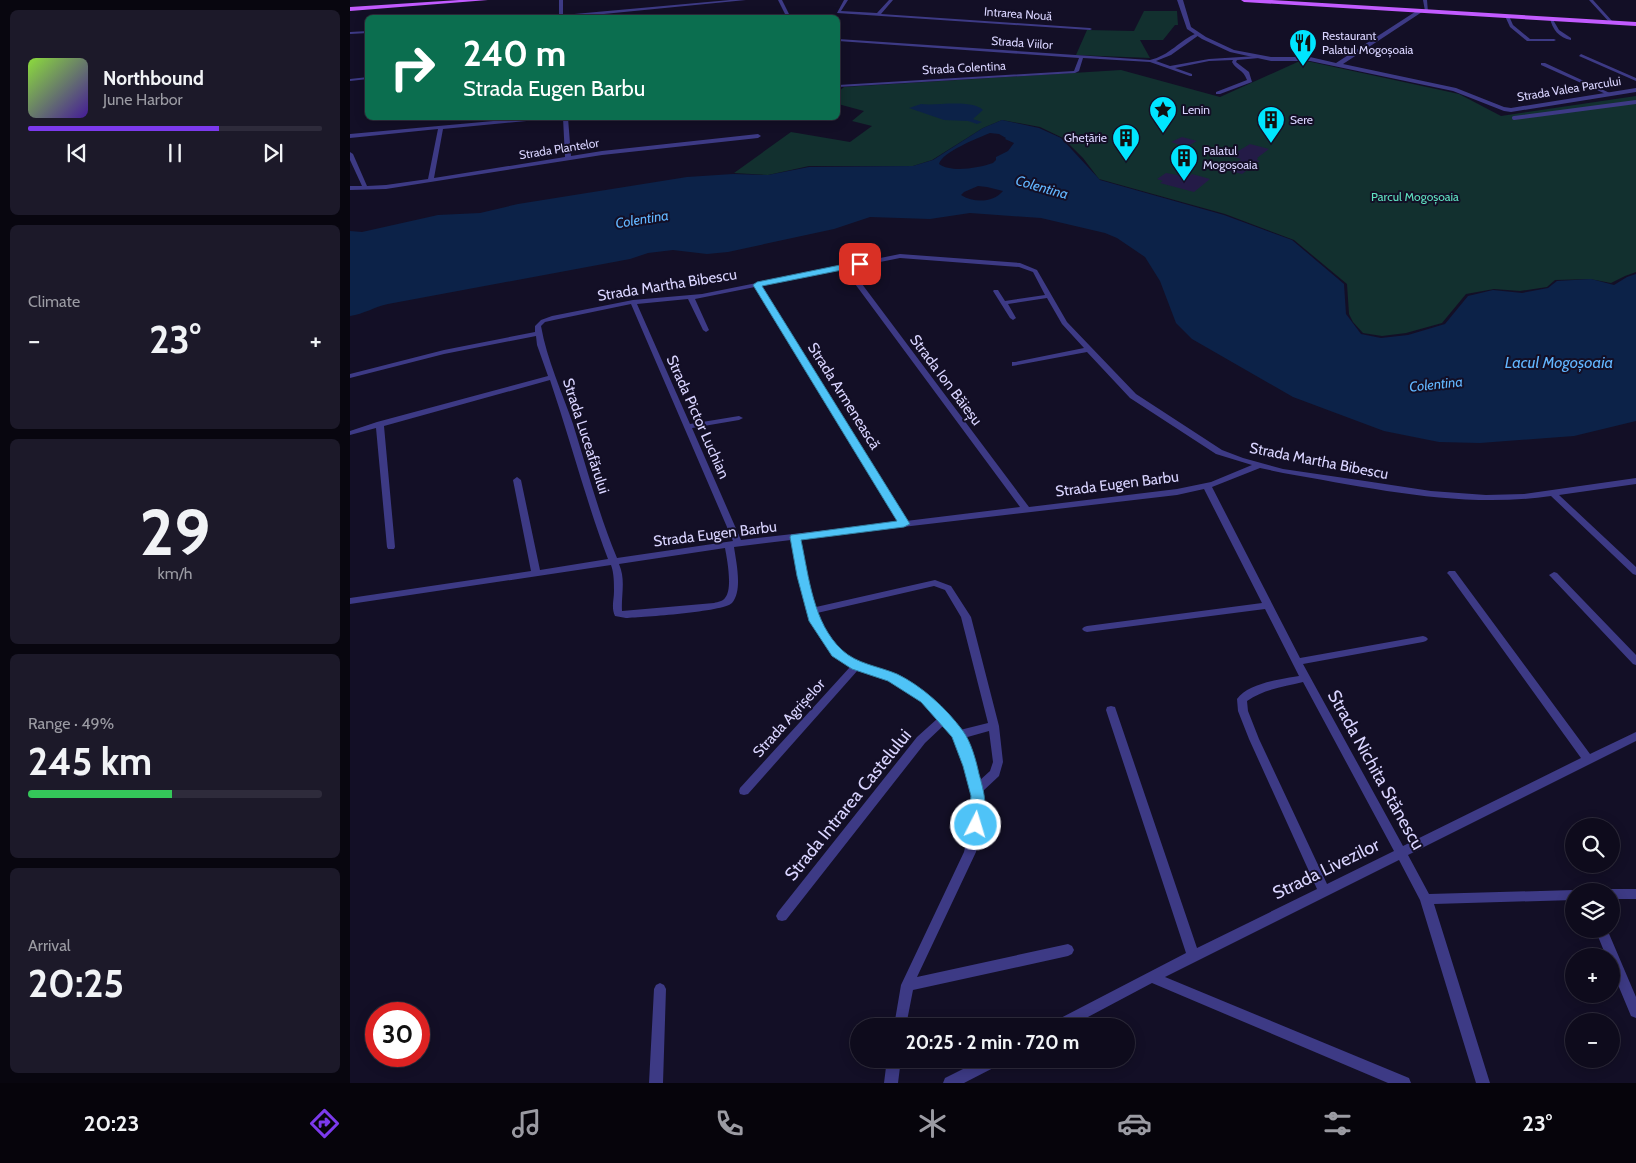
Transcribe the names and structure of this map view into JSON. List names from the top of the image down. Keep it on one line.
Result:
{"streets":{"street":["Intrarea Nouă","Strada Viilor","Strada Colentina","Strada Valea Parcului","Strada Plantelor","Strada Martha Bibescu","Strada Ion Băieșu","Strada Armenească","Strada Pictor Luchian","Strada Luceafărului","Strada Eugen Barbu","Strada Agrișelor","Strada Nichita Stănescu","Strada Intrarea Castelului","Strada Livezilor"]},"crossings":[["Strada Viilor","Strada Colentina"],["Strada Viilor","Strada Valea Parcului"],["Strada Martha Bibescu","Strada Ion Băieșu"],["Strada Martha Bibescu","Strada Armenească"],["Strada Martha Bibescu","Strada Pictor Luchian"],["Strada Martha Bibescu","Strada Luceafărului"],["Strada Martha Bibescu","Strada Eugen Barbu"],["Strada Ion Băieșu","Strada Eugen Barbu"],["Strada Armenească","Strada Eugen Barbu"],["Strada Pictor Luchian","Strada Luceafărului"],["Strada Pictor Luchian","Strada Eugen Barbu"],["Strada Luceafărului","Strada Eugen Barbu"],["Strada Eugen Barbu","Strada Nichita Stănescu"],["Strada Nichita Stănescu","Strada Livezilor"]],"water":["Colentina","Lacul Mogoșoaia"],"parks":["Parcul Mogoșoaia"],"places":{"restaurant":["Restaurant Palatul Mogoșoaia"],"place":["Lenin"],"building":["Sere","Ghețărie","Palatul Mogoșoaia"]},"page":{"turn":["240 m","Strada Eugen Barbu"],"song":["Northbound","June Harbor"],"tile":["Climate",["29","km/h"],["Range · 49%","245 km"],["Arrival","20:25"]],"heat":["−","23°","+"],"map_buttons":["+","−"],"limit":"30","trip":"20:25 · 2 min · 720 m","tabs":["20:23","23°"]}}
